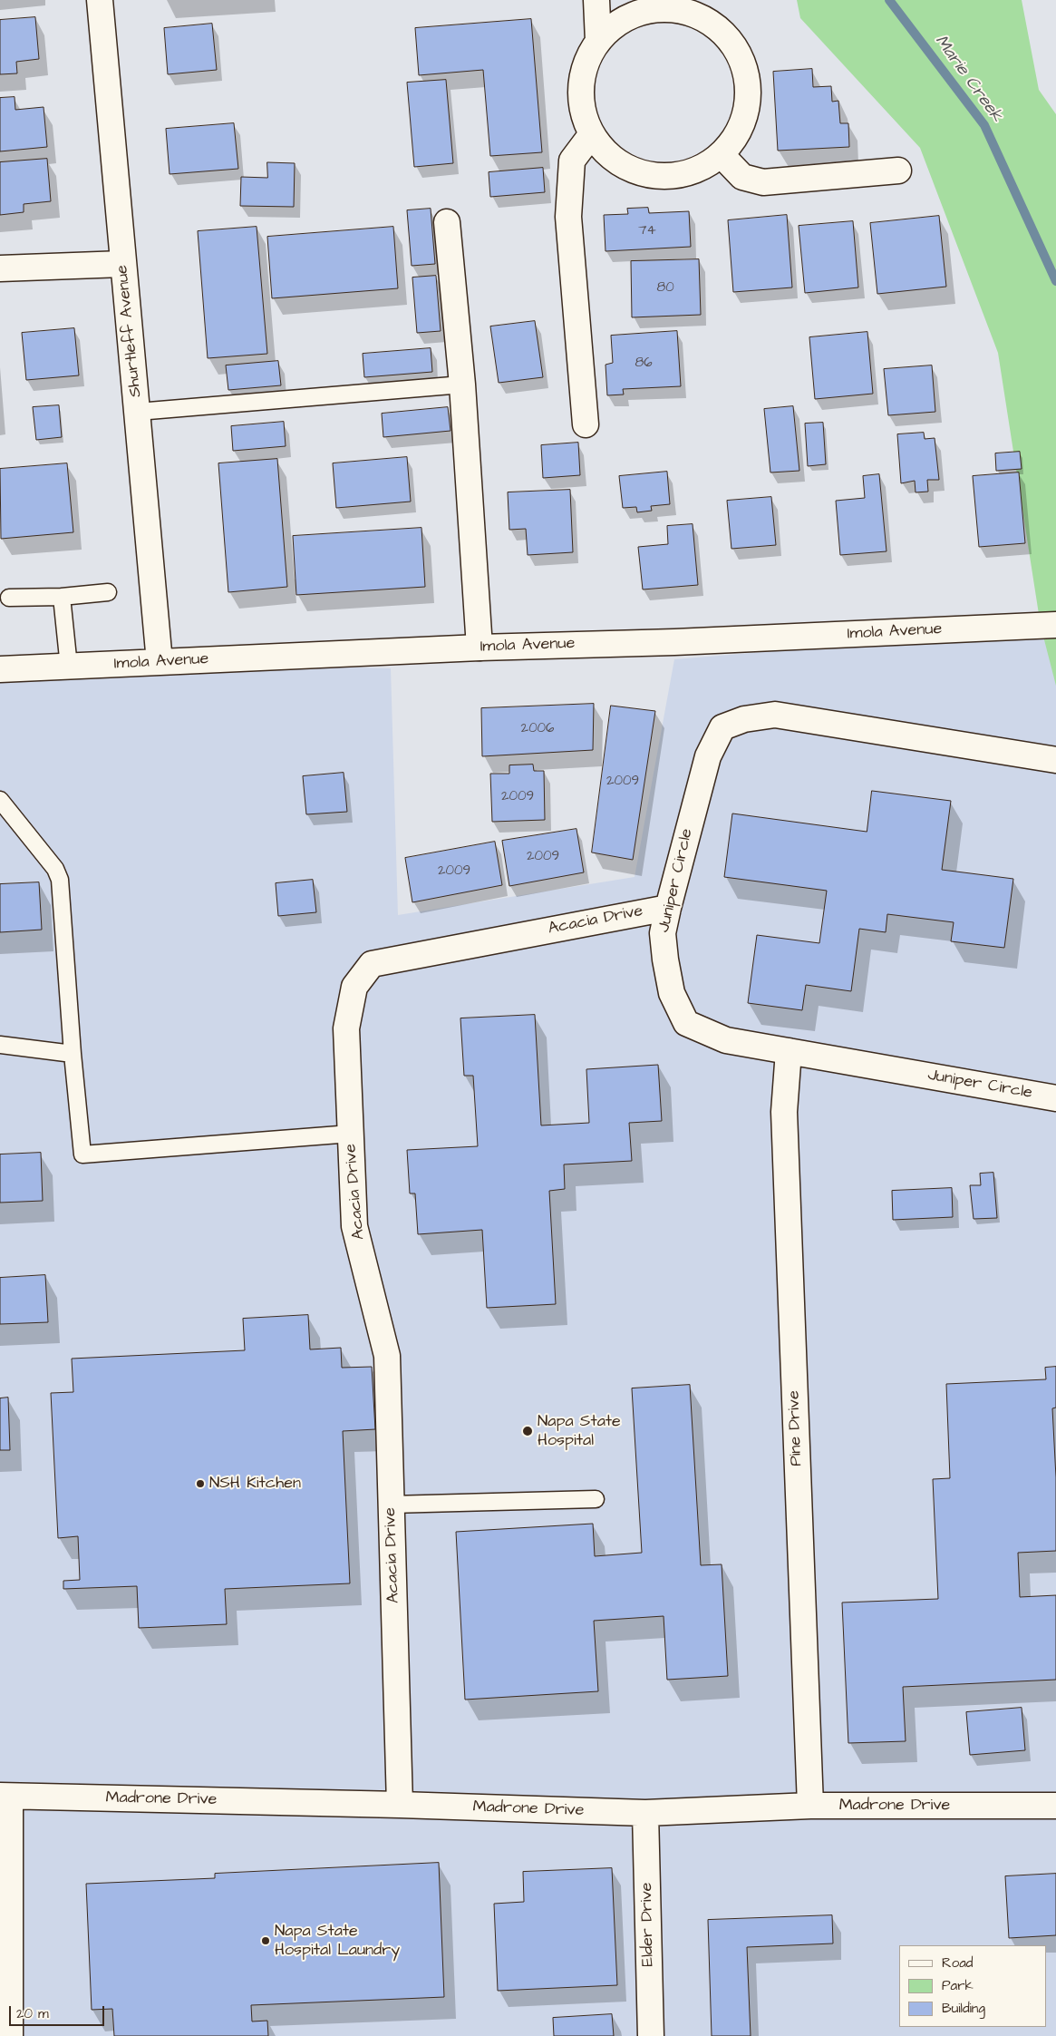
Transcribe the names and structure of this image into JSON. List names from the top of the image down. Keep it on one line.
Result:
{"streets":{"street":["Shurtleff Avenue","Imola Avenue","Juniper Circle","Acacia Drive","Pine Drive","Madrone Drive","Elder Drive"]},"crossings":[["Shurtleff Avenue","Imola Avenue"],["Juniper Circle","Acacia Drive"],["Juniper Circle","Pine Drive"],["Acacia Drive","Madrone Drive"],["Pine Drive","Madrone Drive"],["Madrone Drive","Elder Drive"]],"water":["Marie Creek"],"places":["Napa State Hospital","NSH Kitchen","Napa State Hospital Laundry"],"house_numbers":["74","80","86","2006","2009","2009","2009","2009"],"legend":["Road","Park","Building"],"scale_bar":"20 m"}
